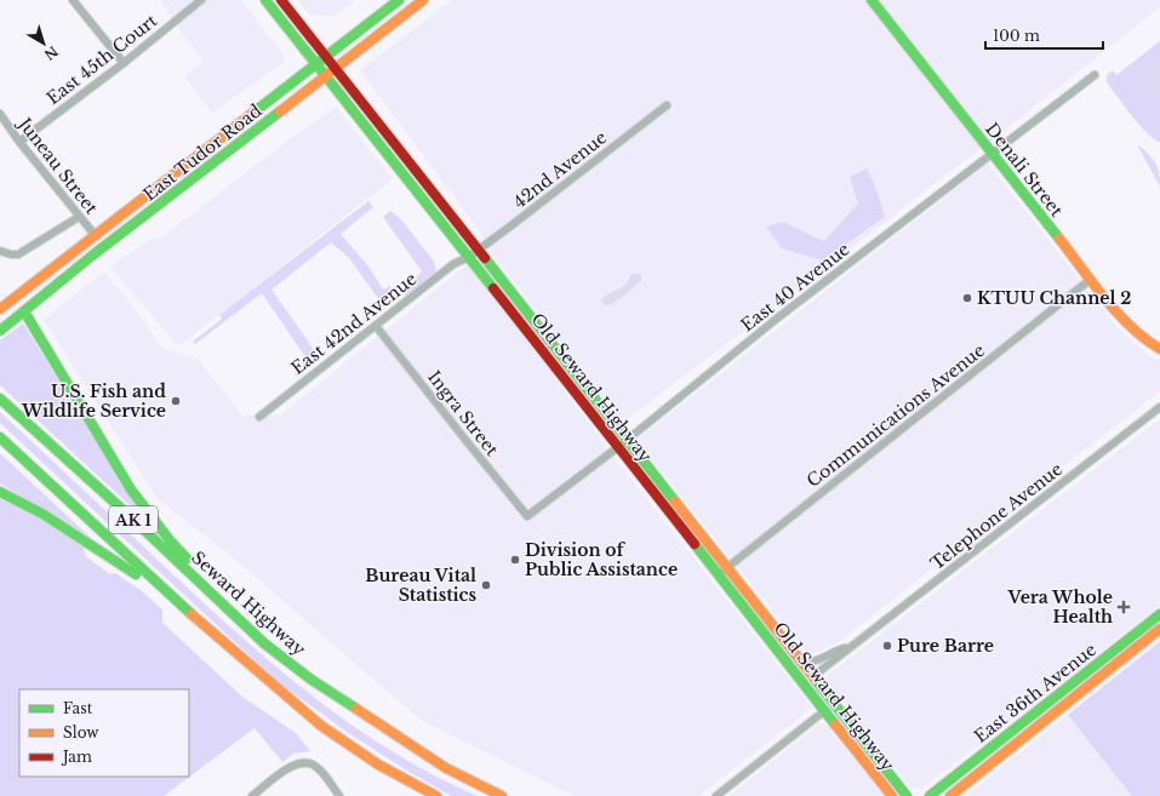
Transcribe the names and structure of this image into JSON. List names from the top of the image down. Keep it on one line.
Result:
{"streets":{"main road":["East Tudor Road","Denali Street","Old Seward Highway","AK 1","Seward Highway","East 36th Avenue"],"street":["East 45th Court","Juneau Street","42nd Avenue","East 40 Avenue","East 42nd Avenue","Ingra Street","Communications Avenue","Telephone Avenue"]},"crossings":[["East 45th Court","Juneau Street"],["East Tudor Road","Juneau Street"],["East Tudor Road","Old Seward Highway"],["42nd Avenue","East 42nd Avenue"],["42nd Avenue","Old Seward Highway"],["Denali Street","East 40 Avenue"],["Denali Street","Communications Avenue"],["East 40 Avenue","Old Seward Highway"],["East 40 Avenue","Ingra Street"],["East 42nd Avenue","Old Seward Highway"],["East 42nd Avenue","Ingra Street"],["Old Seward Highway","Communications Avenue"],["Old Seward Highway","Telephone Avenue"]],"places":{"other":["KTUU Channel 2","U.S. Fish and Wildlife Service","Division of Public Assistance","Bureau Vital Statistics","Pure Barre"],"health":["Vera Whole Health"]},"legend":["Fast","Slow","Jam"],"scale_bar":"100 m","north":"bottom right"}
